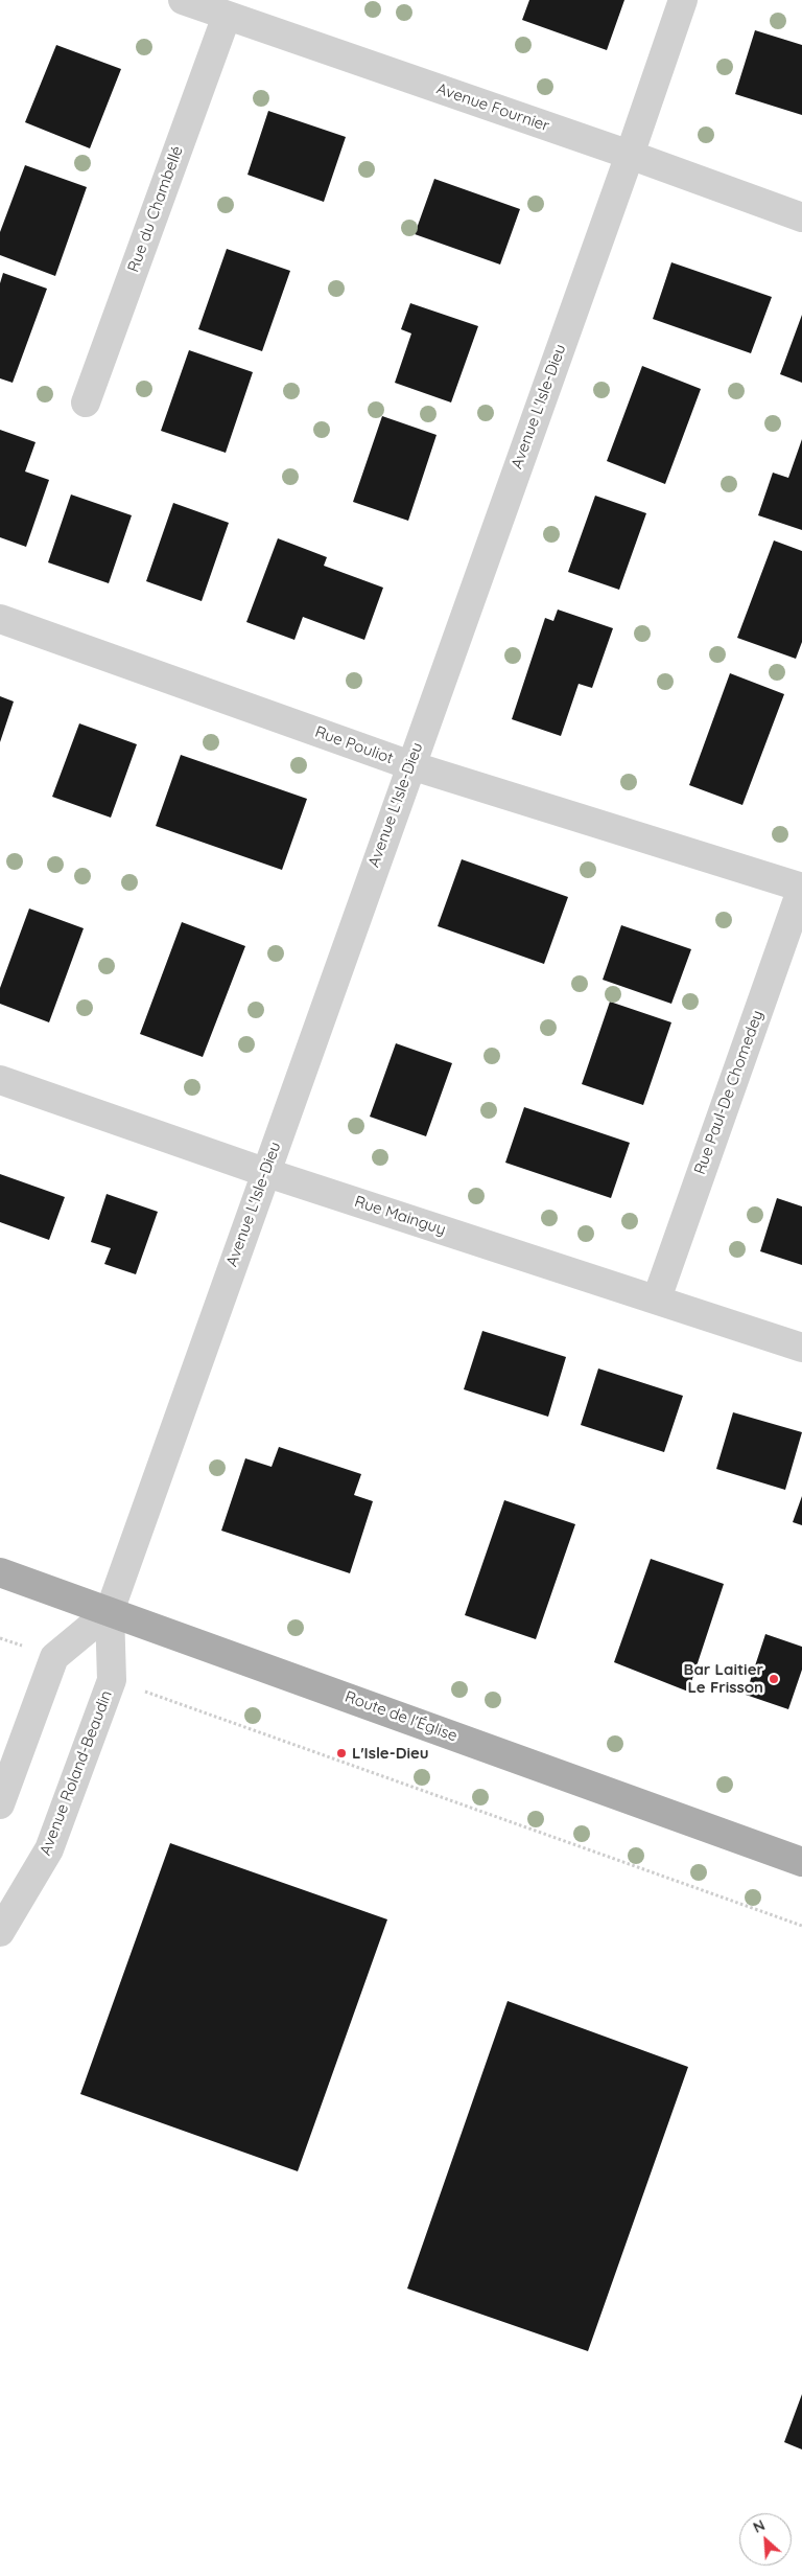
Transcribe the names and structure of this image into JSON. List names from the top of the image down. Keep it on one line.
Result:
{"streets":{"main road":["Route de l'Église"],"street":["Avenue Fournier","Rue du Chambellé","Avenue L'Isle-Dieu","Rue Pouliot","Rue Paul-De Chomedey","Rue Mainguy","Avenue Roland-Beaudin"]},"crossings":[["Avenue Fournier","Rue du Chambellé"],["Avenue Fournier","Avenue L'Isle-Dieu"],["Avenue L'Isle-Dieu","Rue Pouliot"],["Avenue L'Isle-Dieu","Rue Mainguy"],["Avenue L'Isle-Dieu","Route de l'Église"],["Avenue L'Isle-Dieu","Avenue Roland-Beaudin"],["Rue Pouliot","Rue Paul-De Chomedey"],["Rue Paul-De Chomedey","Rue Mainguy"],["Route de l'Église","Avenue Roland-Beaudin"]],"places":["Bar Laitier Le Frisson","L'Isle-Dieu"],"north":"top left"}
